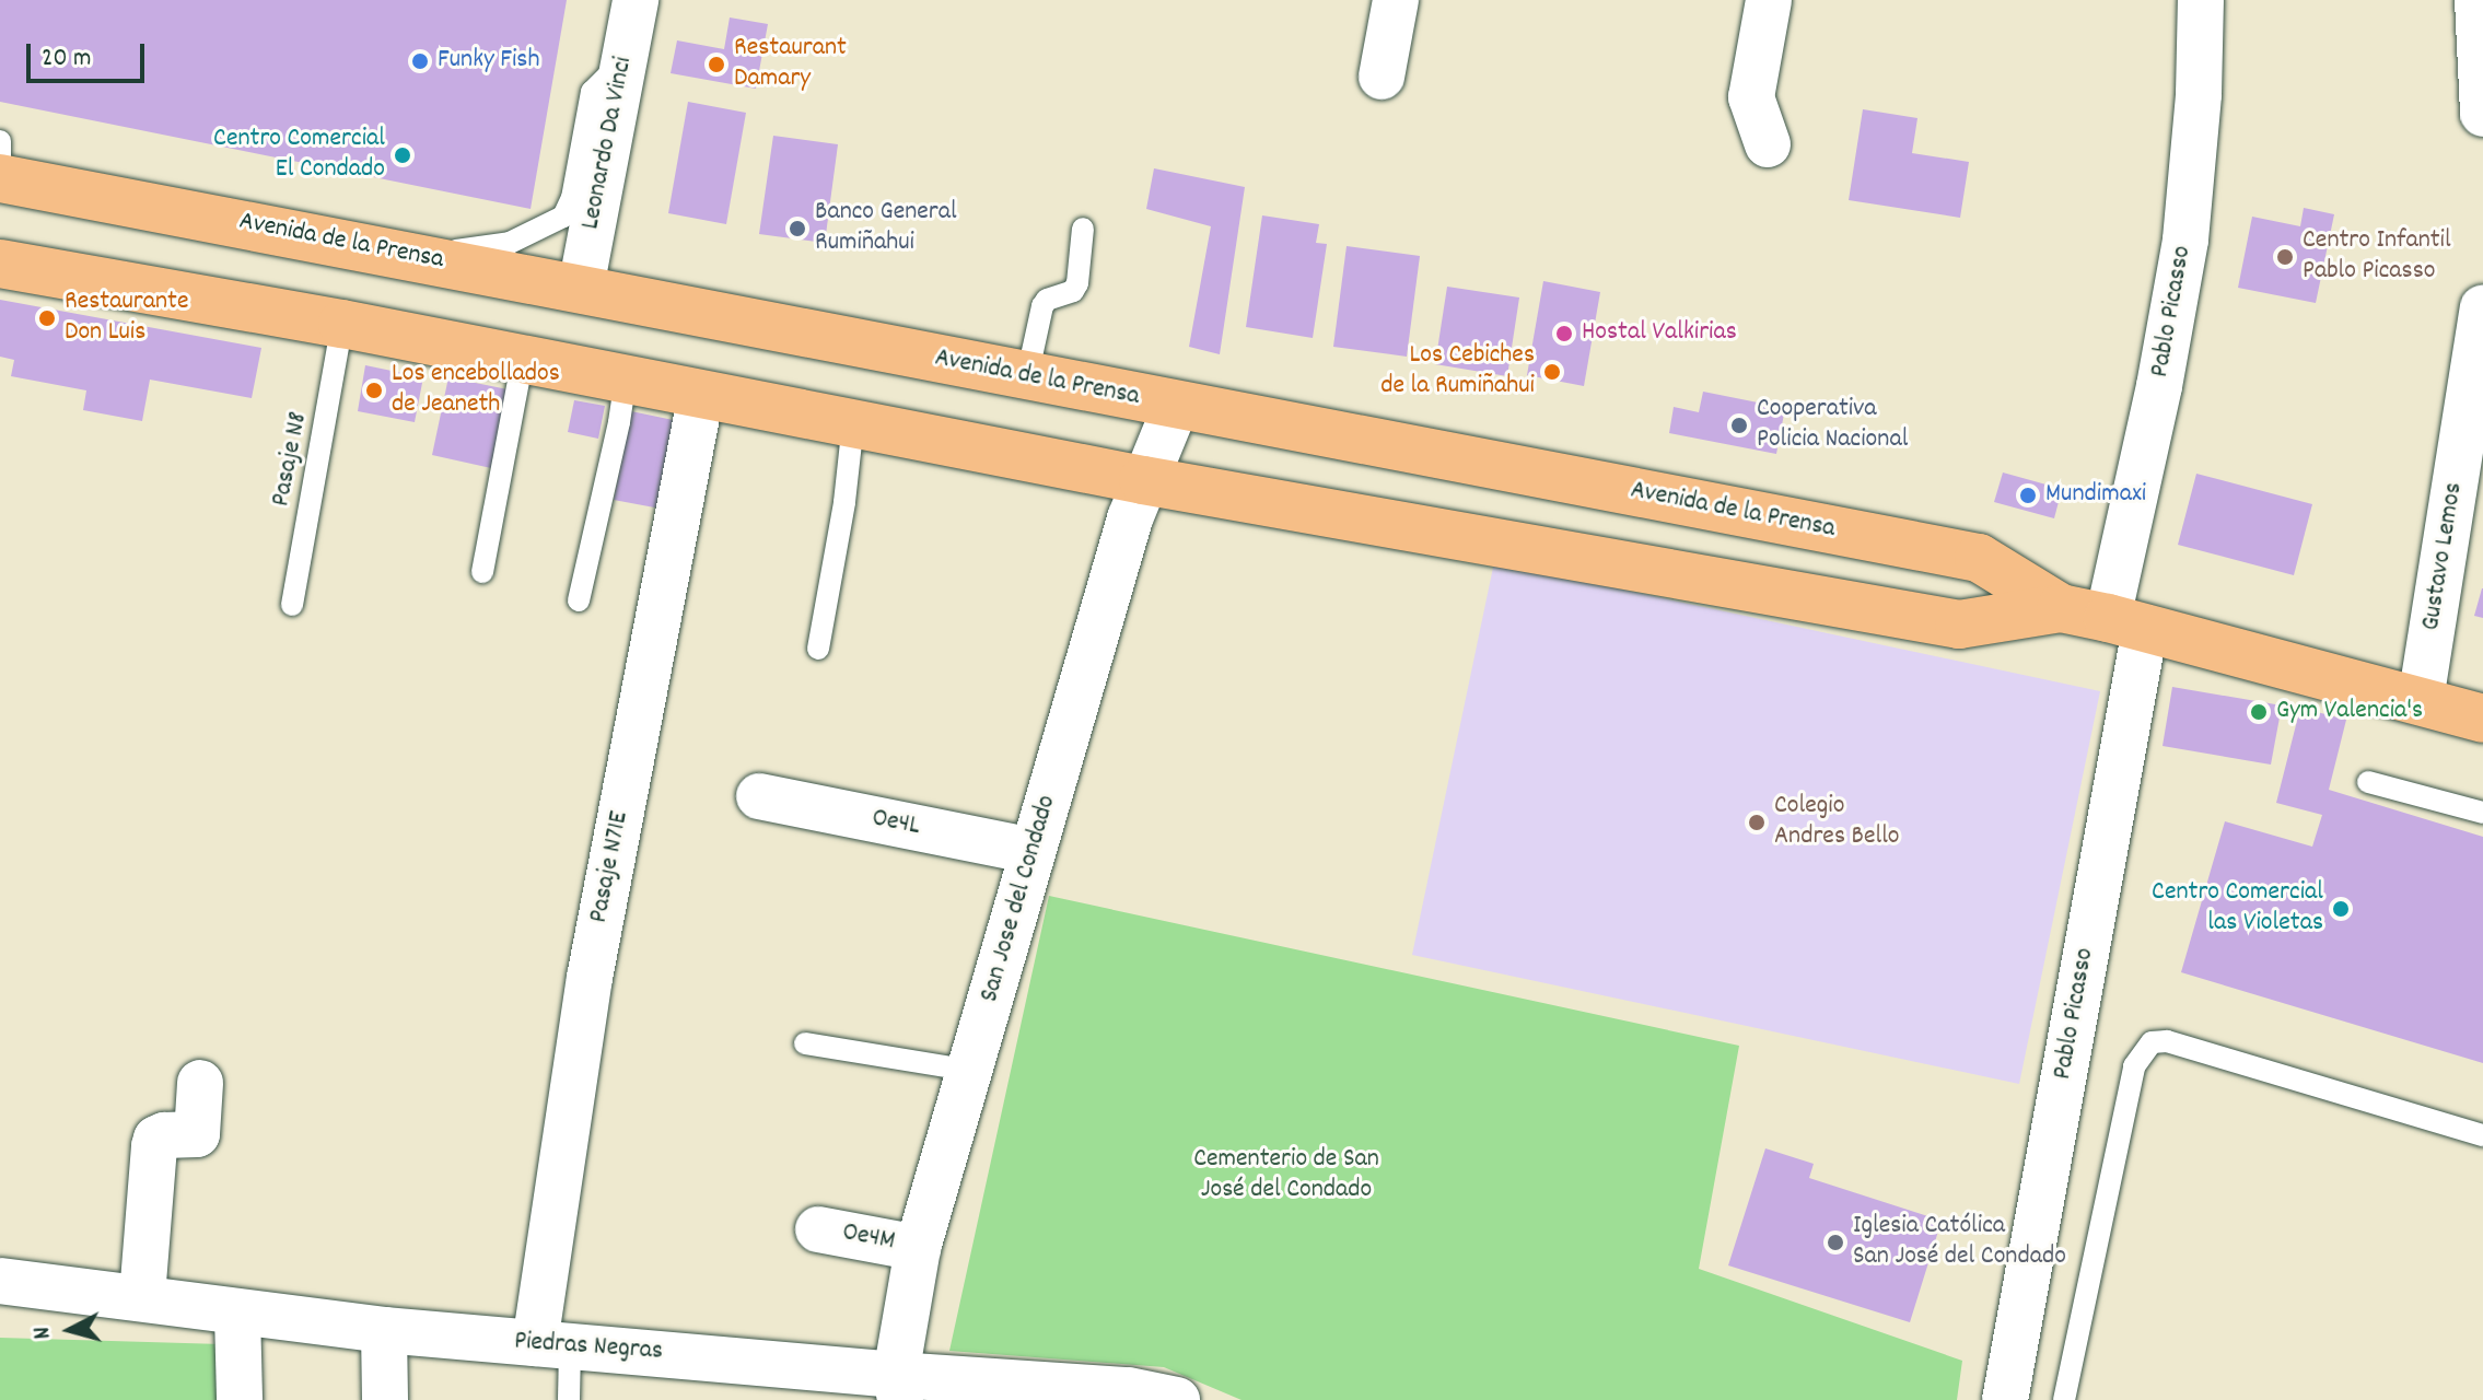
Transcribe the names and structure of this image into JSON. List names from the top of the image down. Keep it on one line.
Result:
{"streets":{"main road":["Avenida de la Prensa"],"street":["Leonardo Da Vinci","Pablo Picasso","Gustavo Lemos","Oe4L","Pasaje N71E","San Jose del Condado","Oe4M","Piedras Negras"],"lane":["Pasaje N8"]},"crossings":[["Leonardo Da Vinci","Avenida de la Prensa"],["Avenida de la Prensa","Pablo Picasso"],["Avenida de la Prensa","Pasaje N8"],["Avenida de la Prensa","Gustavo Lemos"],["Avenida de la Prensa","Pasaje N71E"],["Avenida de la Prensa","San Jose del Condado"],["Oe4L","San Jose del Condado"],["Pasaje N71E","Piedras Negras"],["San Jose del Condado","Oe4M"],["San Jose del Condado","Piedras Negras"]],"parks":["Cementerio de San José del Condado"],"places":["Funky Fish","Restaurant Damary","Centro Comercial El Condado","Banco General Rumiñahui","Centro Infantil Pablo Picasso","Restaurante Don Luis","Hostal Valkirias","Los Cebiches de la Rumiñahui","Los encebollados de Jeaneth","Cooperativa Policia Nacional","Mundimaxi","Gym Valencia's","Colegio Andres Bello","Centro Comercial las Violetas","Iglesia Católica San José del Condado"],"scale_bar":"20 m","north":"left"}
